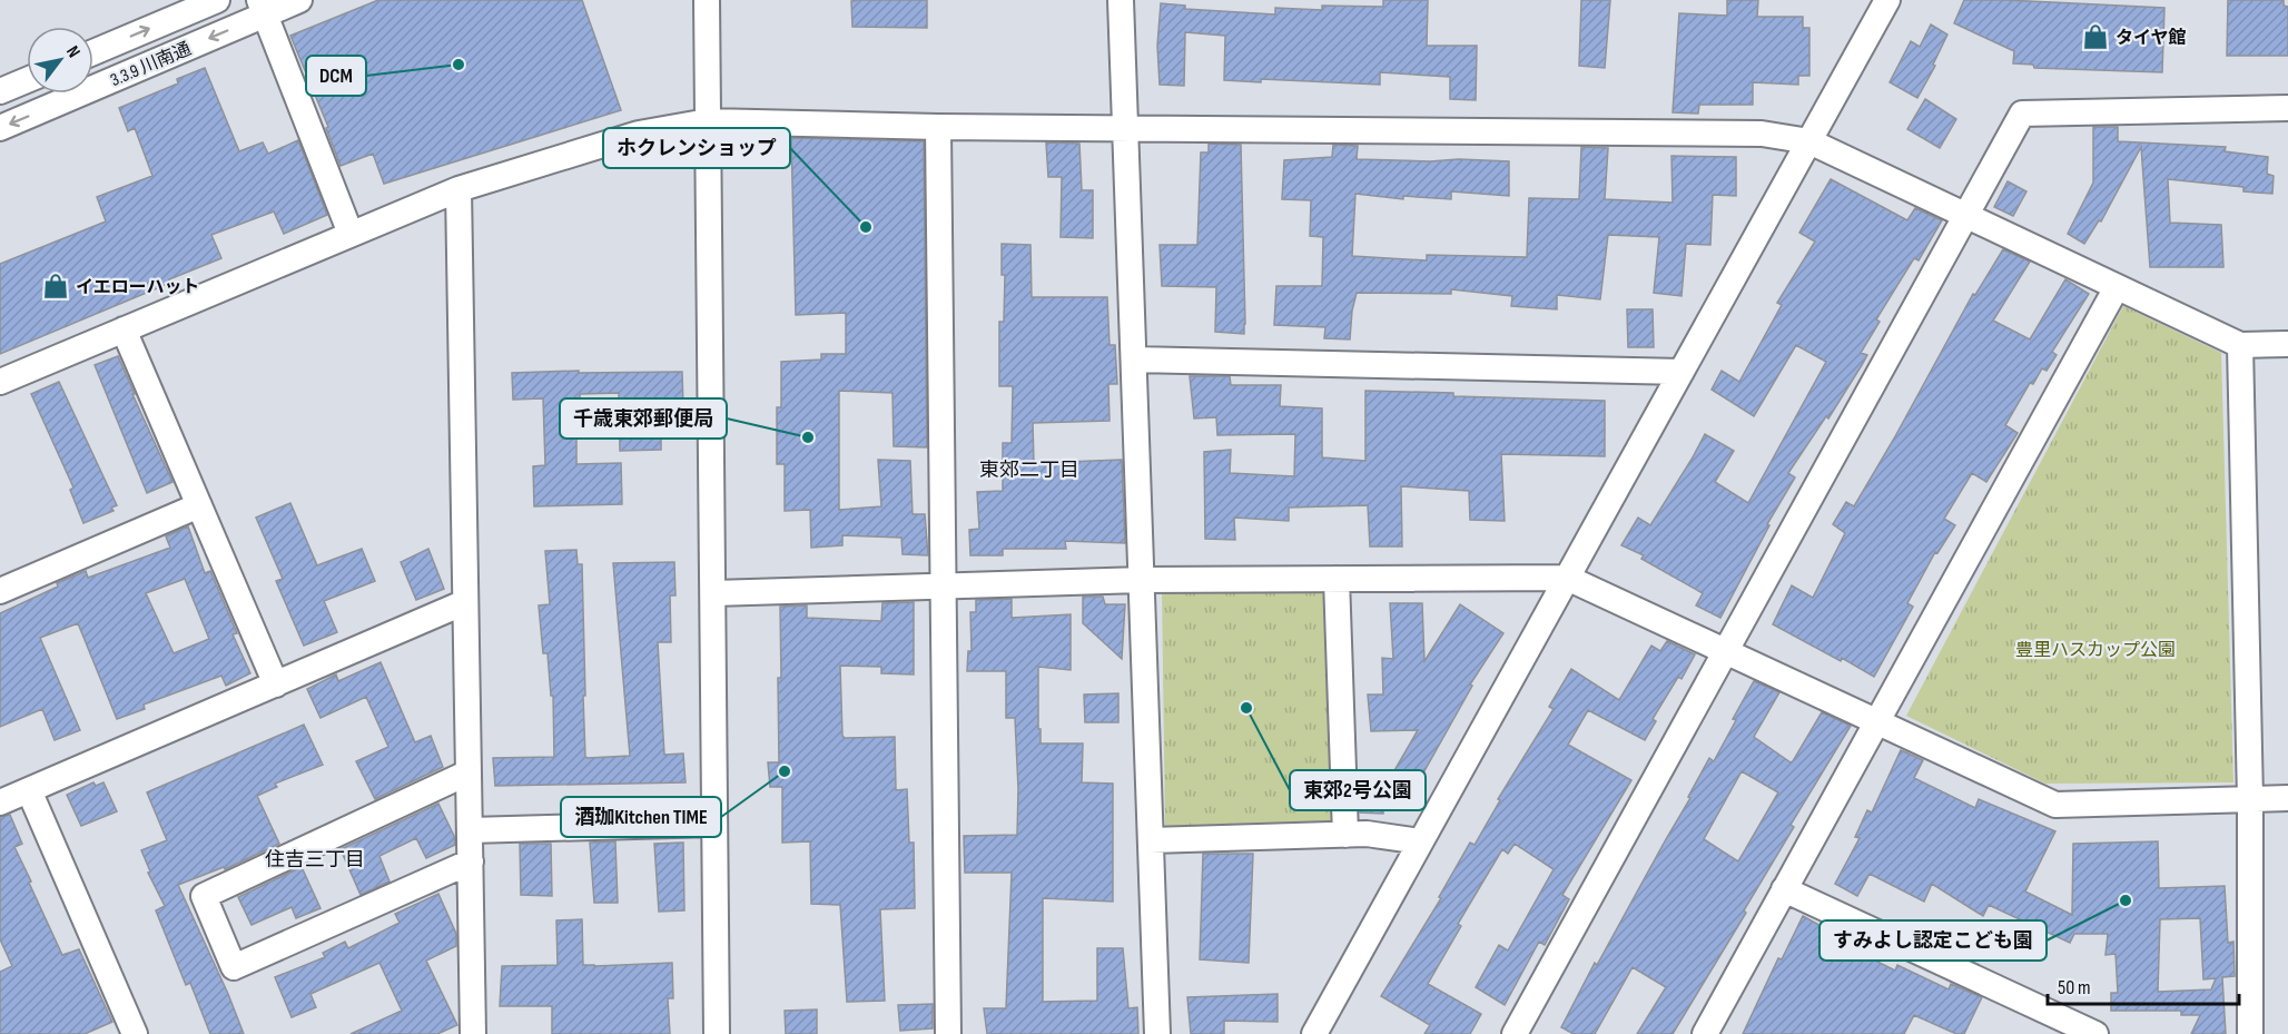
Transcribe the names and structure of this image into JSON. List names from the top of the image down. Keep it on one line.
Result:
{"streets":{"street":["3.3.9 川南通"]},"districts":["東郊二丁目","住吉三丁目"],"parks":["豊里ハスカップ公園"],"places":{"shop":["タイヤ館","イエローハット"],"other":["DCM","ホクレンショップ","千歳東郊郵便局","東郊2号公園","酒珈Kitchen TIME","すみよし認定こども園"]},"scale_bar":"50 m","north":"top right"}
